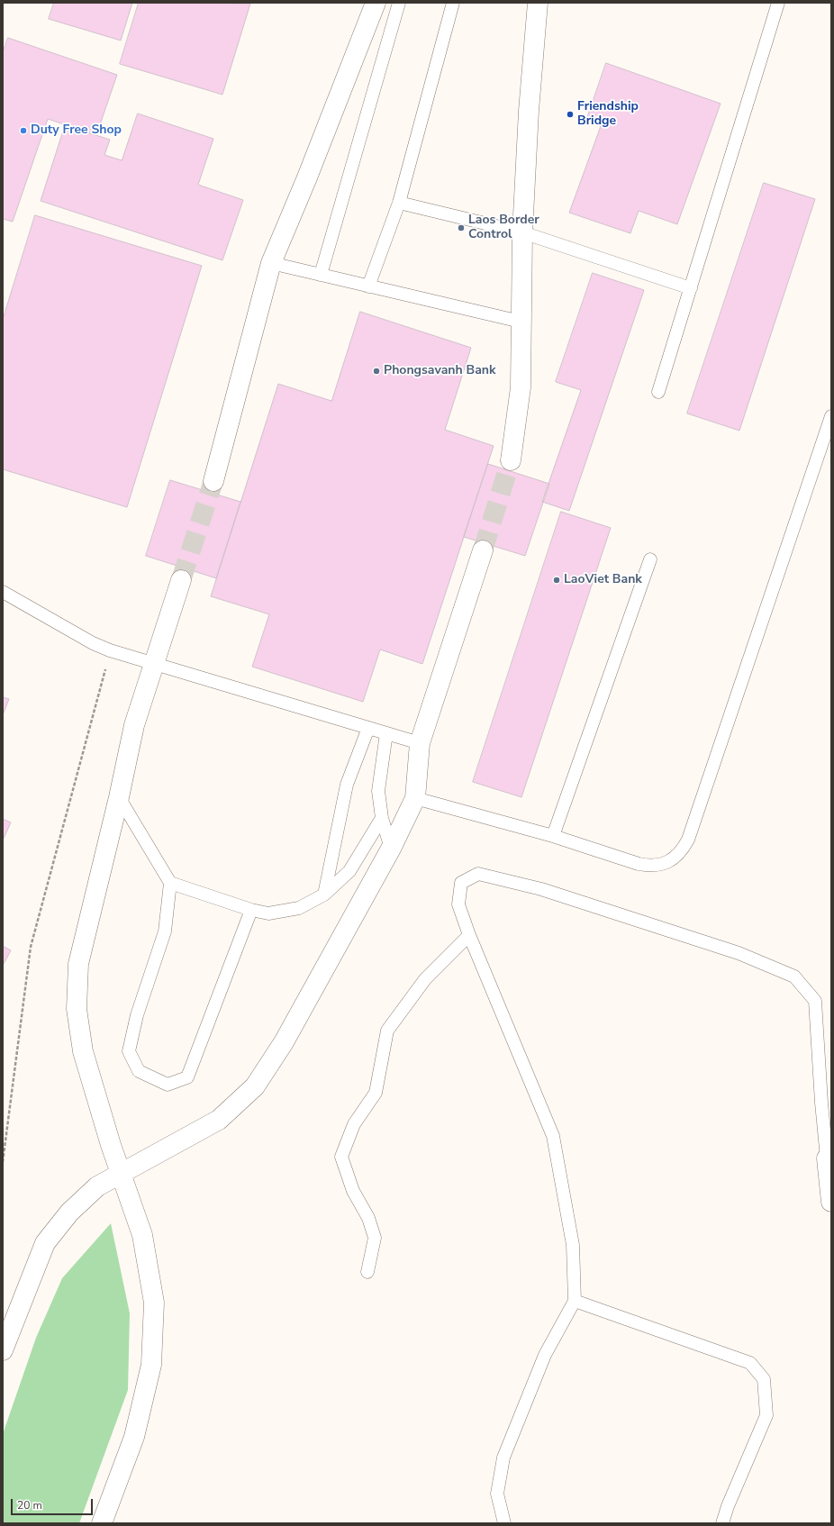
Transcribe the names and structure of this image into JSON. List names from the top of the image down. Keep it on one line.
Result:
{"places":["Friendship Bridge","Duty Free Shop","Laos Border Control","Phongsavanh Bank","LaoViet Bank"],"scale_bar":"20 m"}
